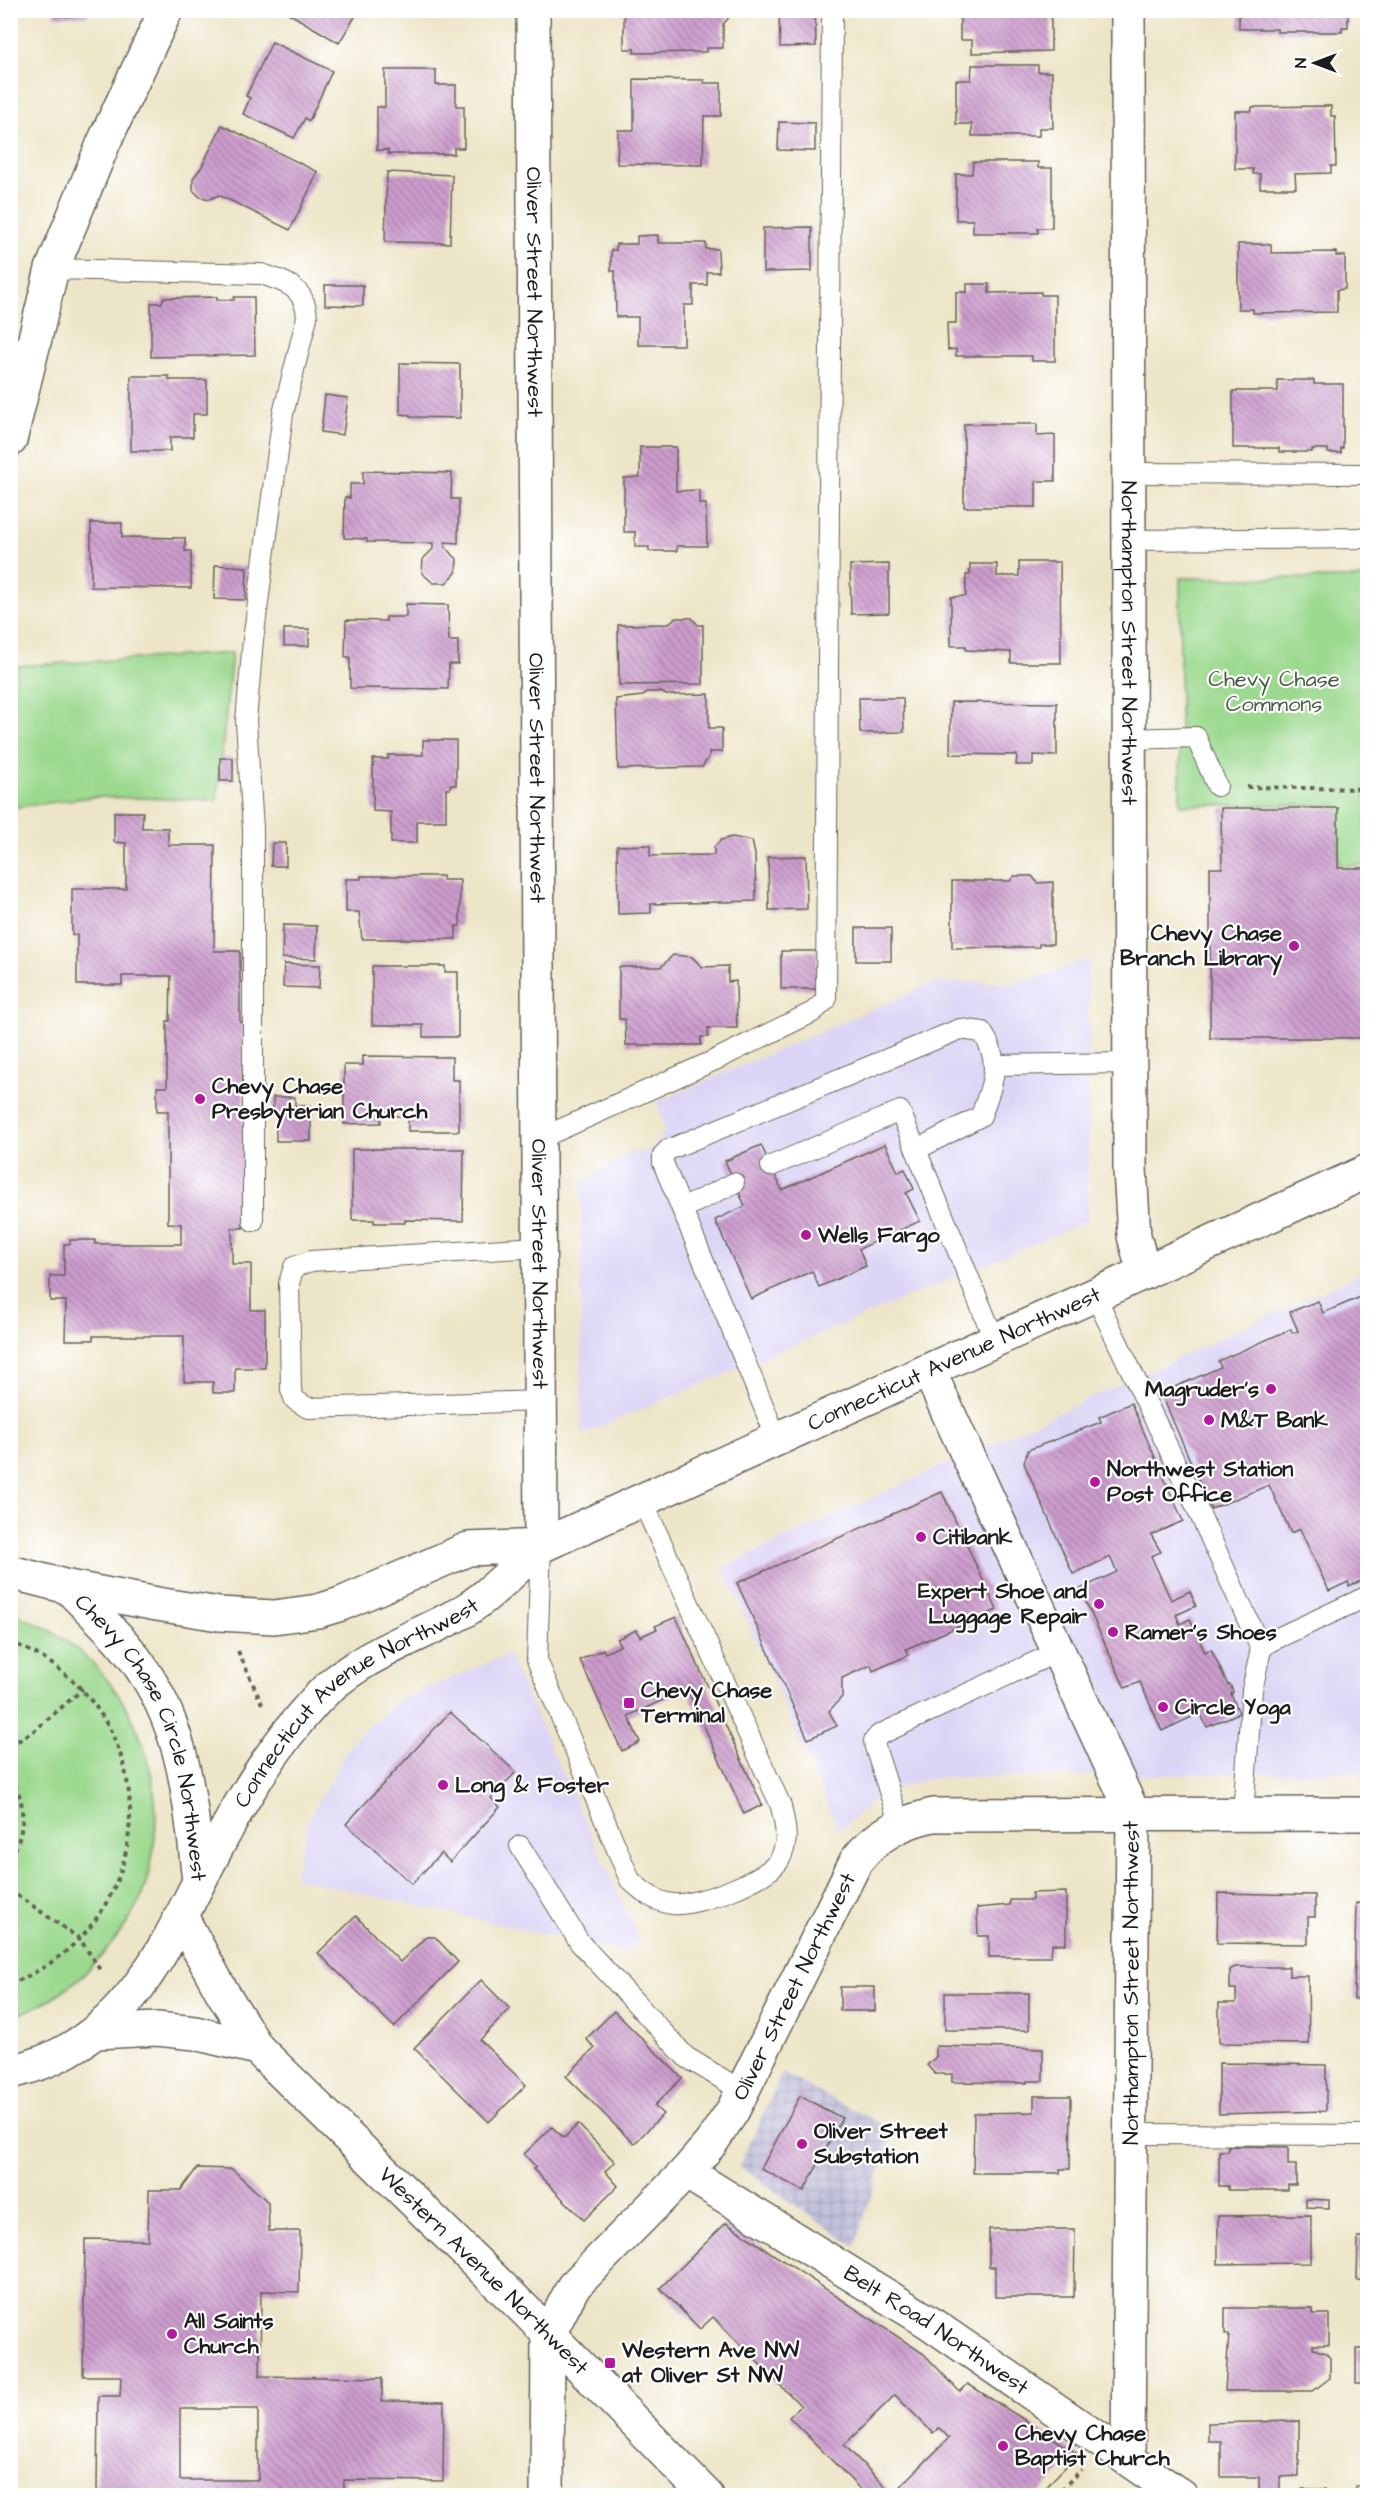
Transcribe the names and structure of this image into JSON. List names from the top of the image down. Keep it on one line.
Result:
{"streets":{"street":["Oliver Street Northwest","Northampton Street Northwest","Connecticut Avenue Northwest","Chevy Chase Circle Northwest","Western Avenue Northwest","Belt Road Northwest"]},"crossings":[["Oliver Street Northwest","Northampton Street Northwest"],["Oliver Street Northwest","Connecticut Avenue Northwest"],["Oliver Street Northwest","Western Avenue Northwest"],["Oliver Street Northwest","Belt Road Northwest"],["Northampton Street Northwest","Connecticut Avenue Northwest"],["Northampton Street Northwest","Belt Road Northwest"],["Connecticut Avenue Northwest","Chevy Chase Circle Northwest"],["Chevy Chase Circle Northwest","Western Avenue Northwest"]],"parks":["Chevy Chase Commons"],"places":{"other":["Chevy Chase Branch Library","Chevy Chase Presbyterian Church","Wells Fargo","Magruder's","M&T Bank","Northwest Station Post Office","Citibank","Expert Shoe and Luggage Repair","Ramer's Shoes","Circle Yoga","Long & Foster","Oliver Street Substation","All Saints Church","Chevy Chase Baptist Church"],"transit":["Chevy Chase Terminal","Western Ave NW at Oliver St NW"]},"north":"left"}
